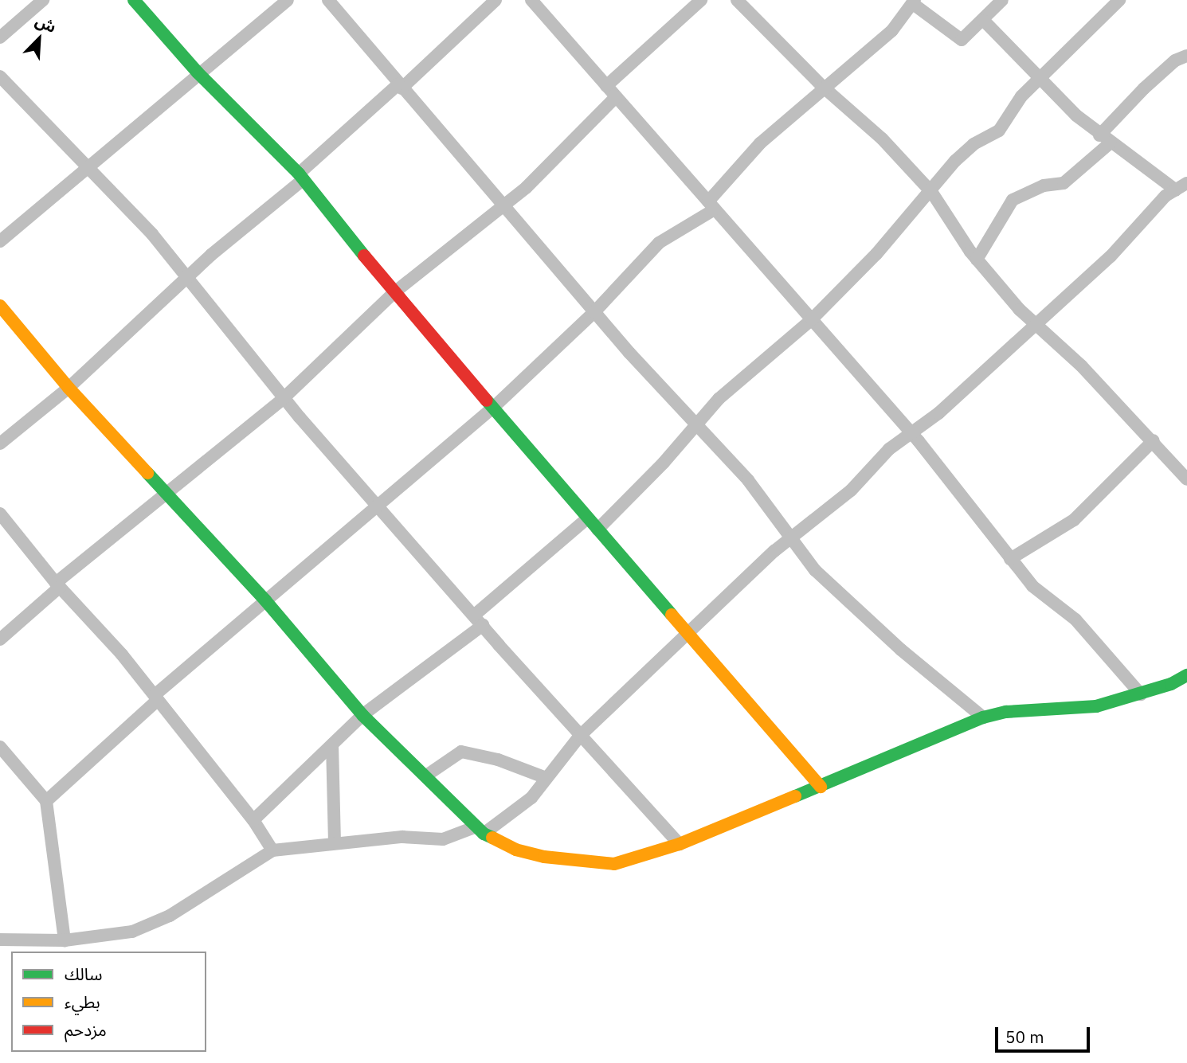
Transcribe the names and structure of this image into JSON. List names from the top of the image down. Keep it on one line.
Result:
{"legend":["سالك","بطيء","مزدحم"],"scale_bar":"50 m","north":"top right"}
